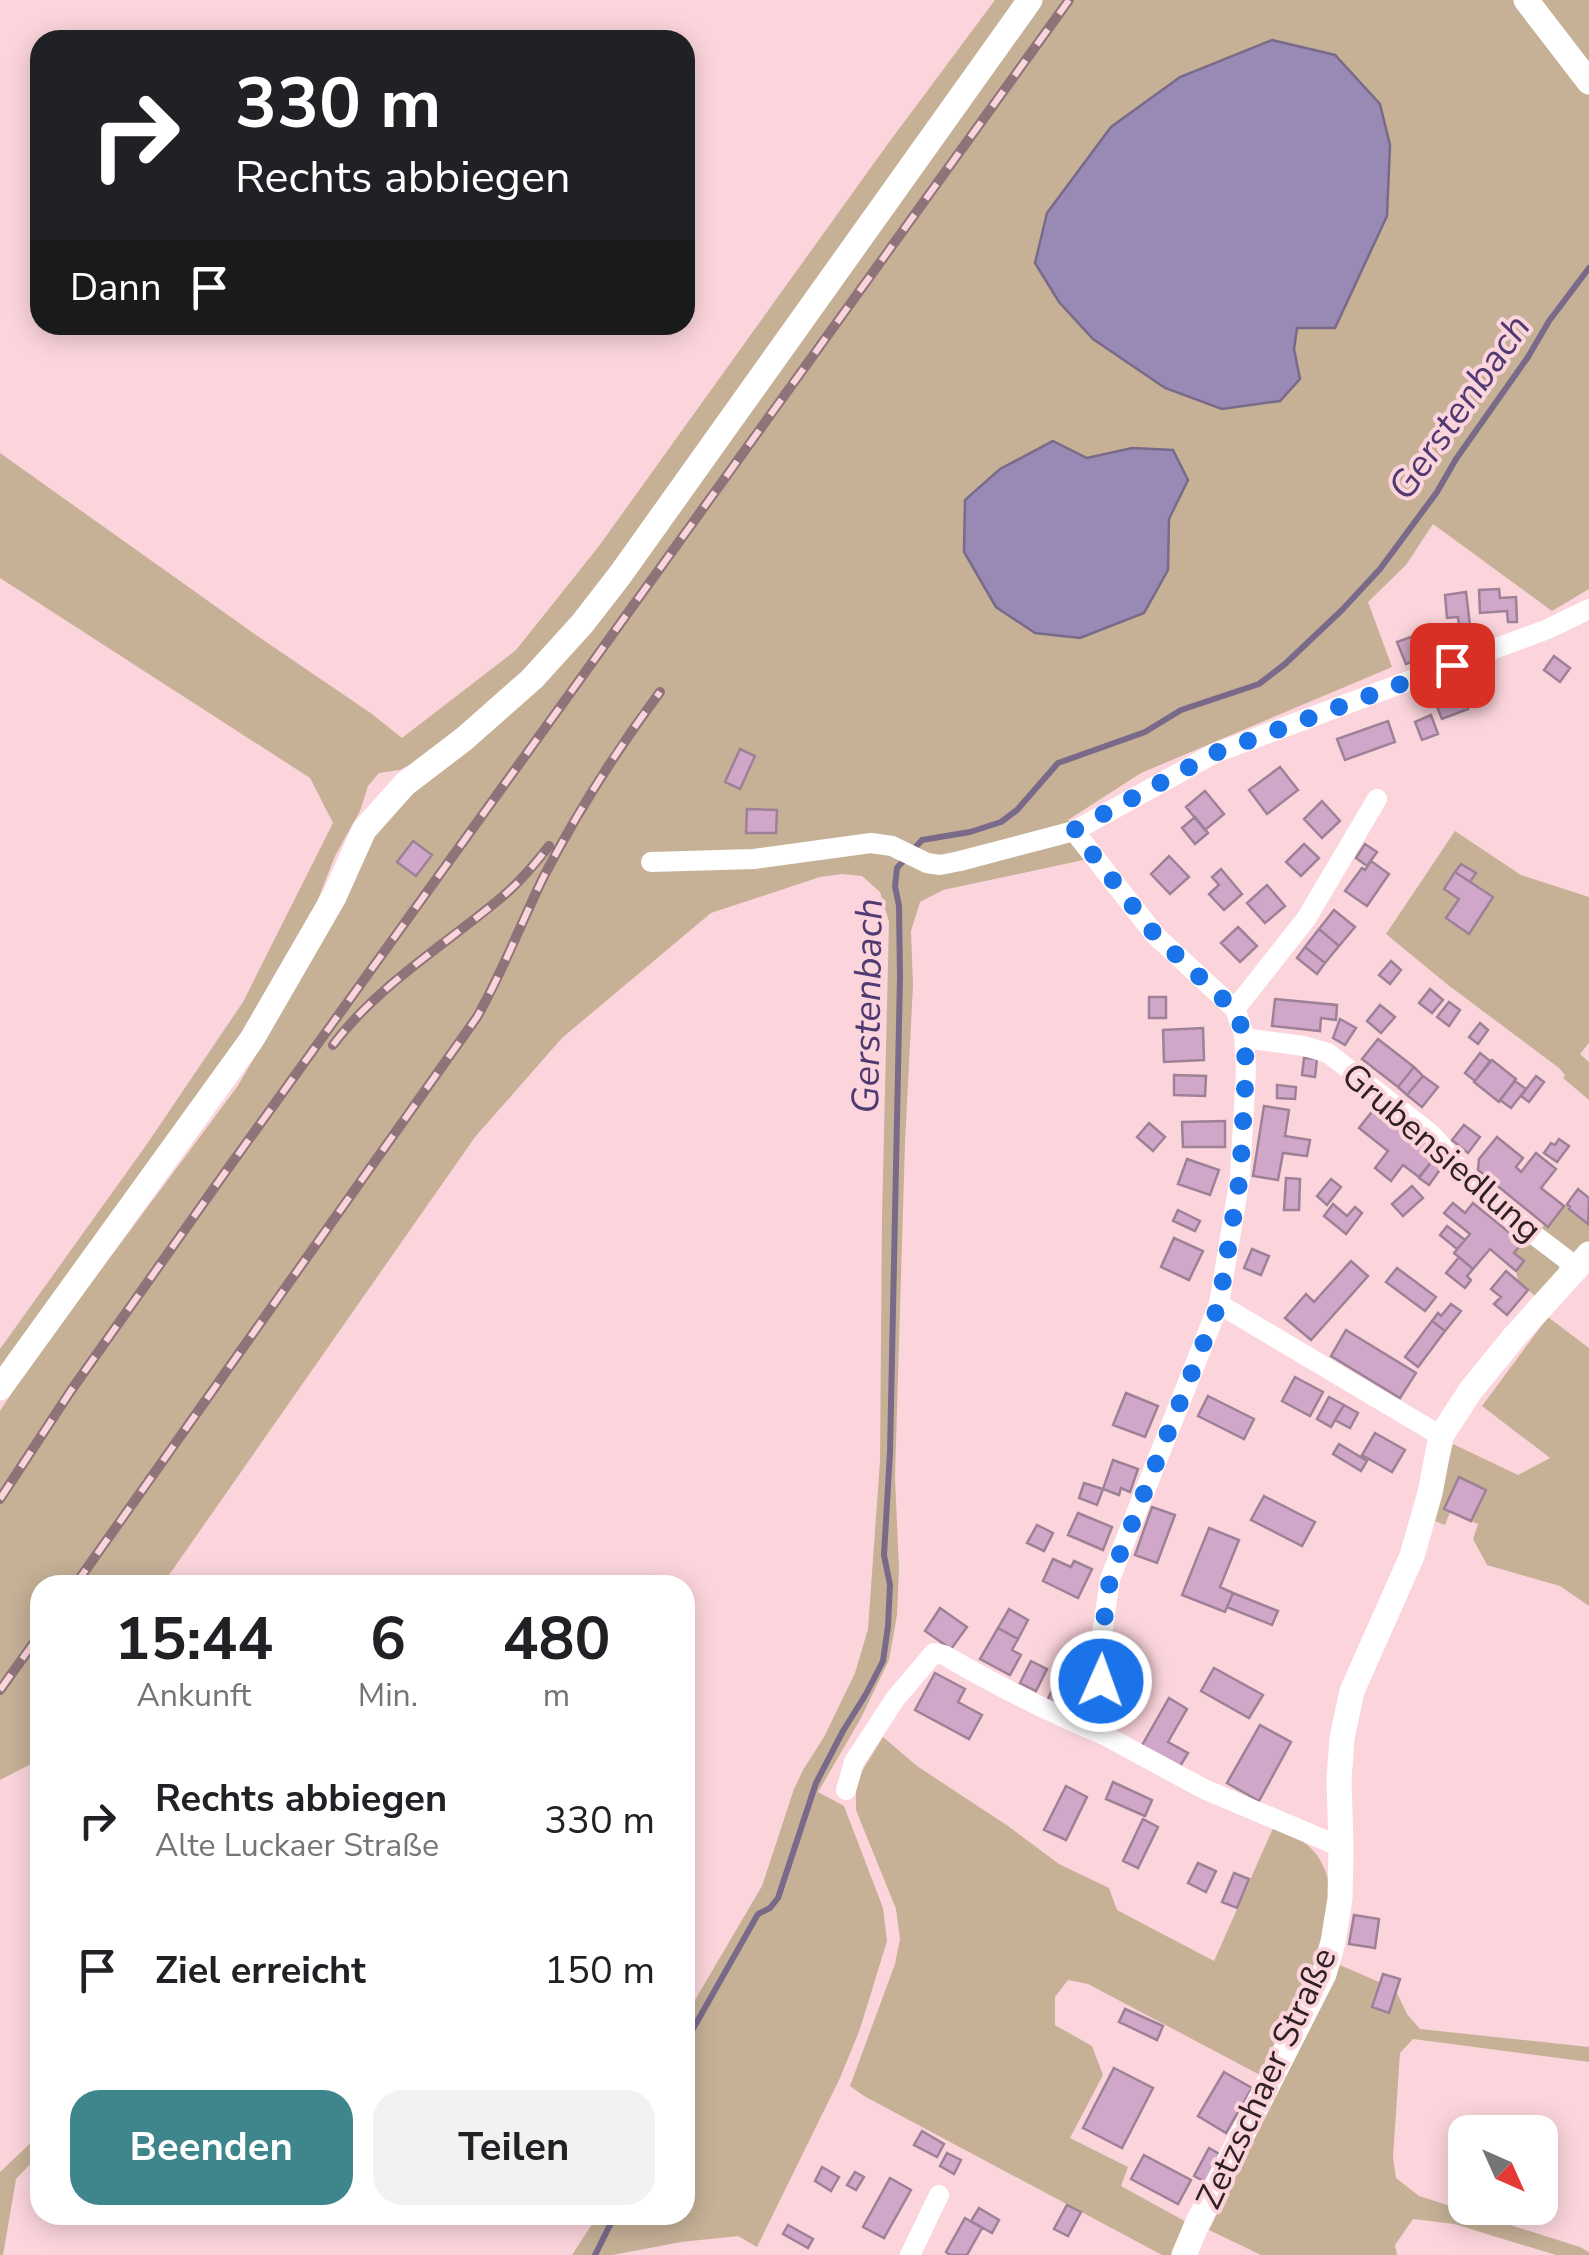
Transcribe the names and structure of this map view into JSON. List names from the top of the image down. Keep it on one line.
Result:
{"streets":{"street":["Grubensiedlung","Zetzschaer Straße"]},"crossings":[["Grubensiedlung","Zetzschaer Straße"]],"water":["Gerstenbach"],"north":"bottom right","page":{"turn":["330 m","Rechts abbiegen"],"then":"Dann","eta":["15:44","Ankunft","6","Min.","480","m"],"list":[{"name":"Rechts abbiegen","note":"Alte Luckaer Straße","value":"330 m"},{"name":"Ziel erreicht","value":"150 m"}],"buttons":["Beenden","Teilen"]}}
